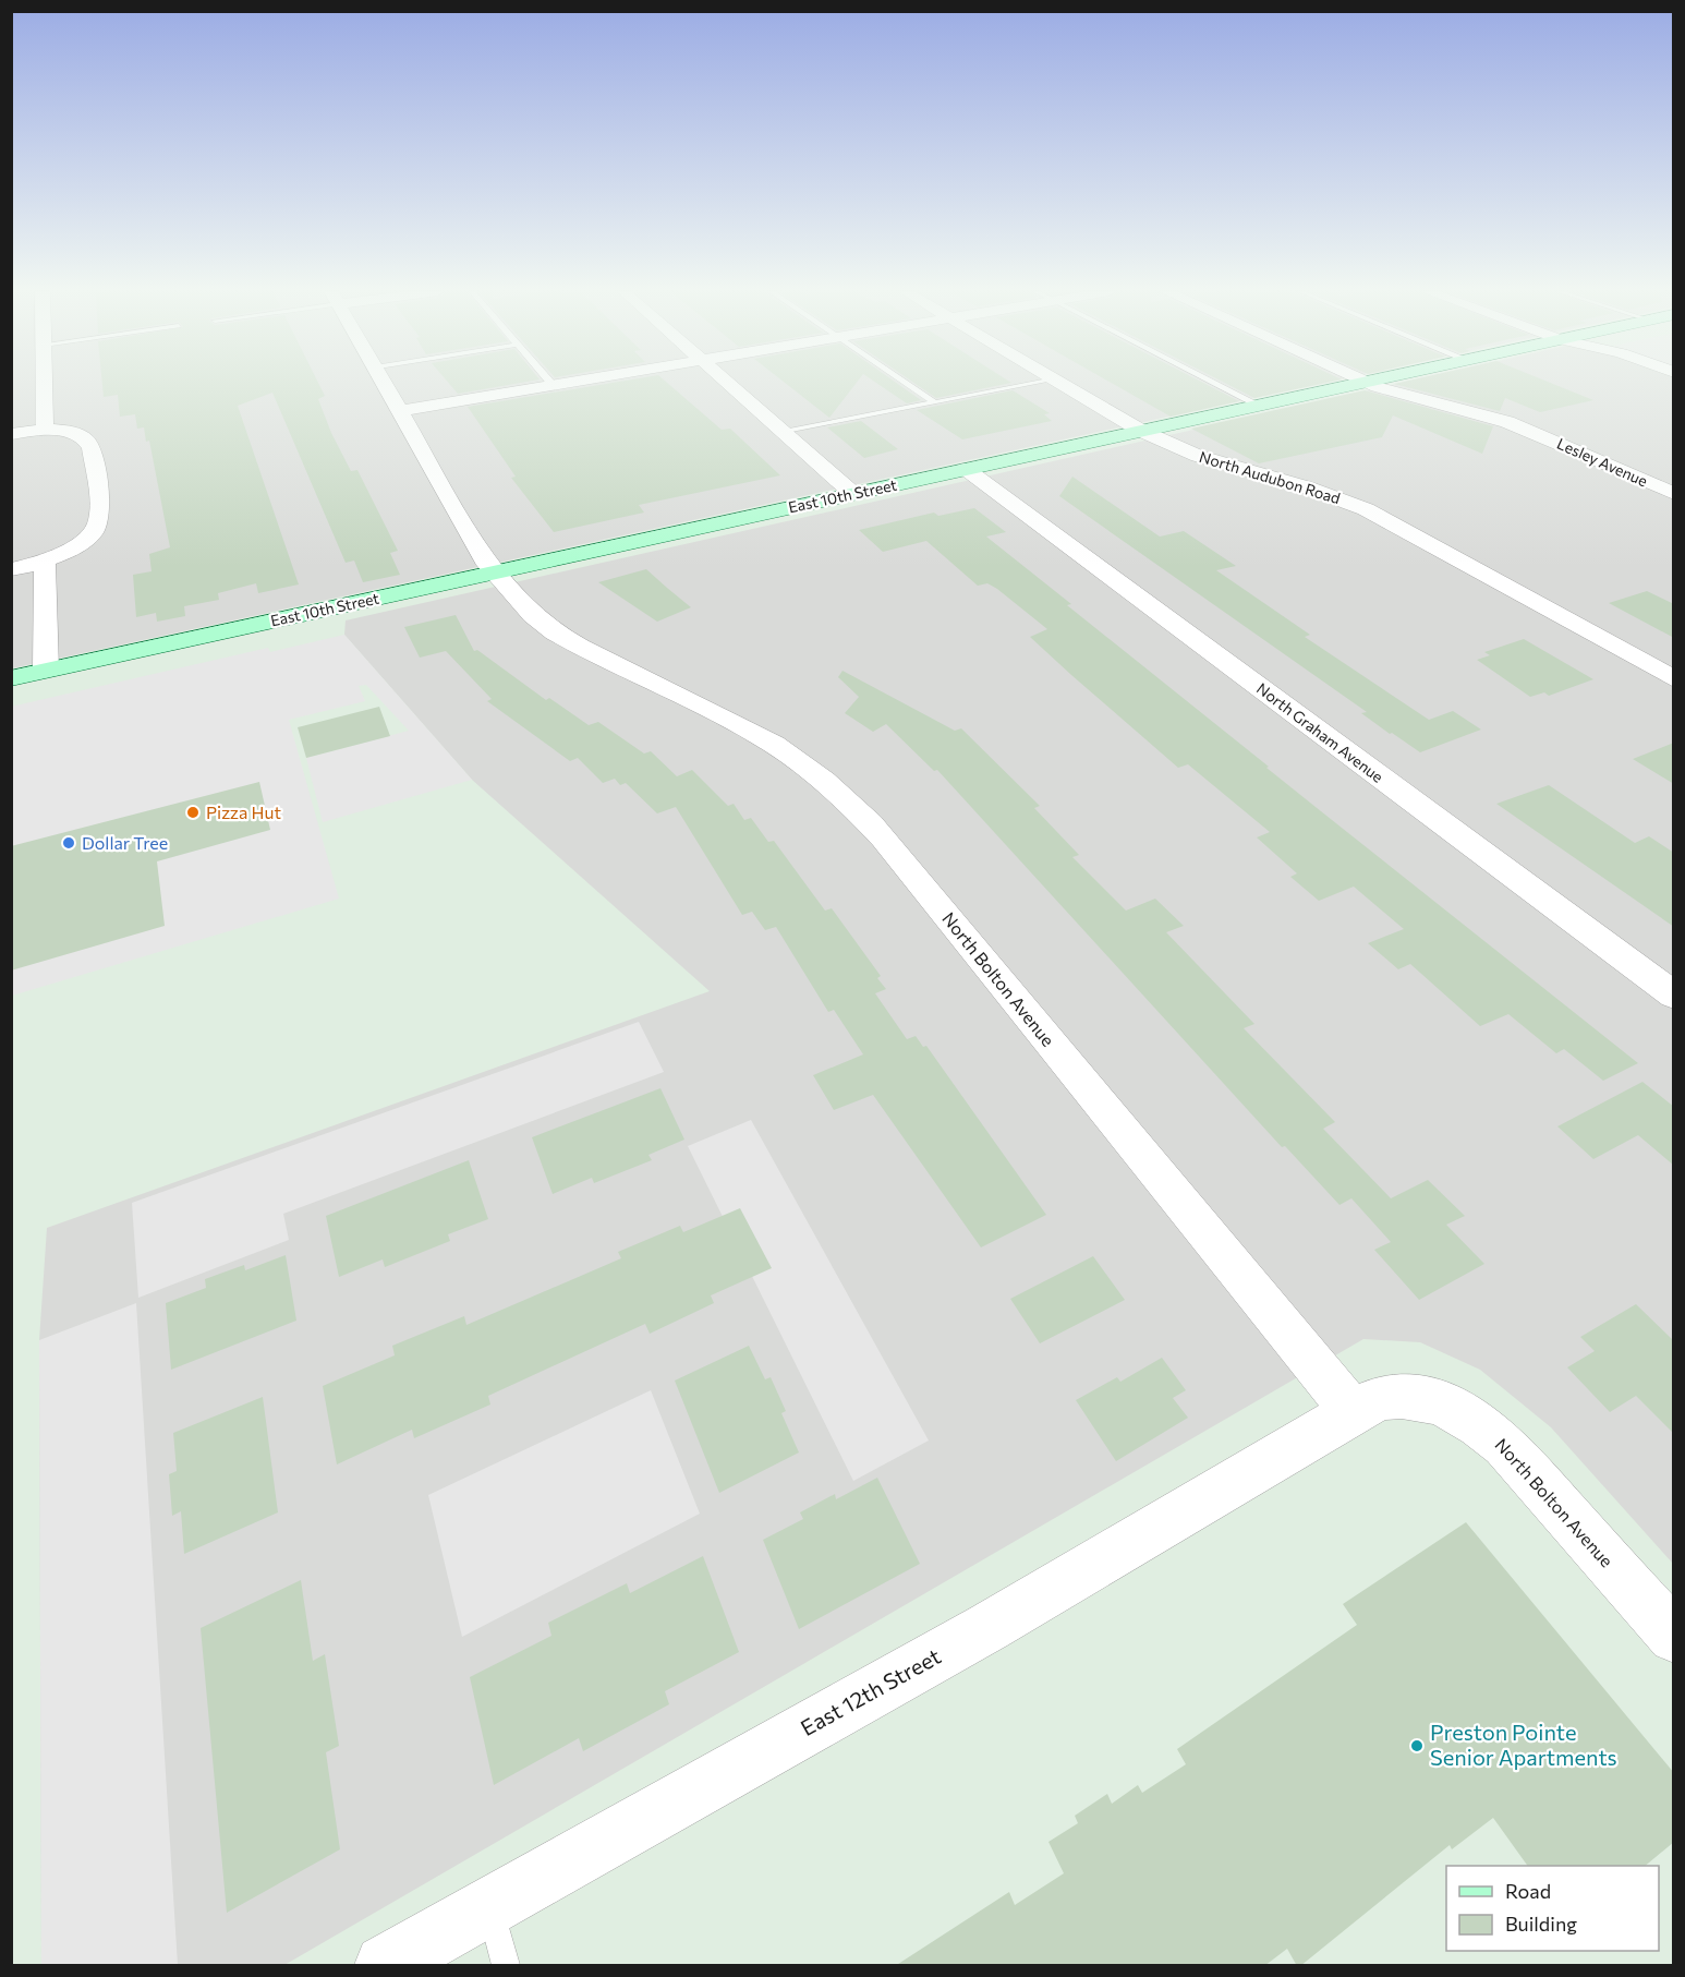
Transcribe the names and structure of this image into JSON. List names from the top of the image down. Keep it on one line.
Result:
{"streets":{"main road":["East 10th Street"],"street":["Lesley Avenue","North Audubon Road","North Graham Avenue","North Bolton Avenue","East 12th Street"]},"crossings":[["North Audubon Road","East 10th Street"],["East 10th Street","North Graham Avenue"],["East 10th Street","North Bolton Avenue"],["North Bolton Avenue","East 12th Street"]],"places":["Pizza Hut","Dollar Tree","Preston Pointe Senior Apartments"],"legend":["Road","Building"]}
